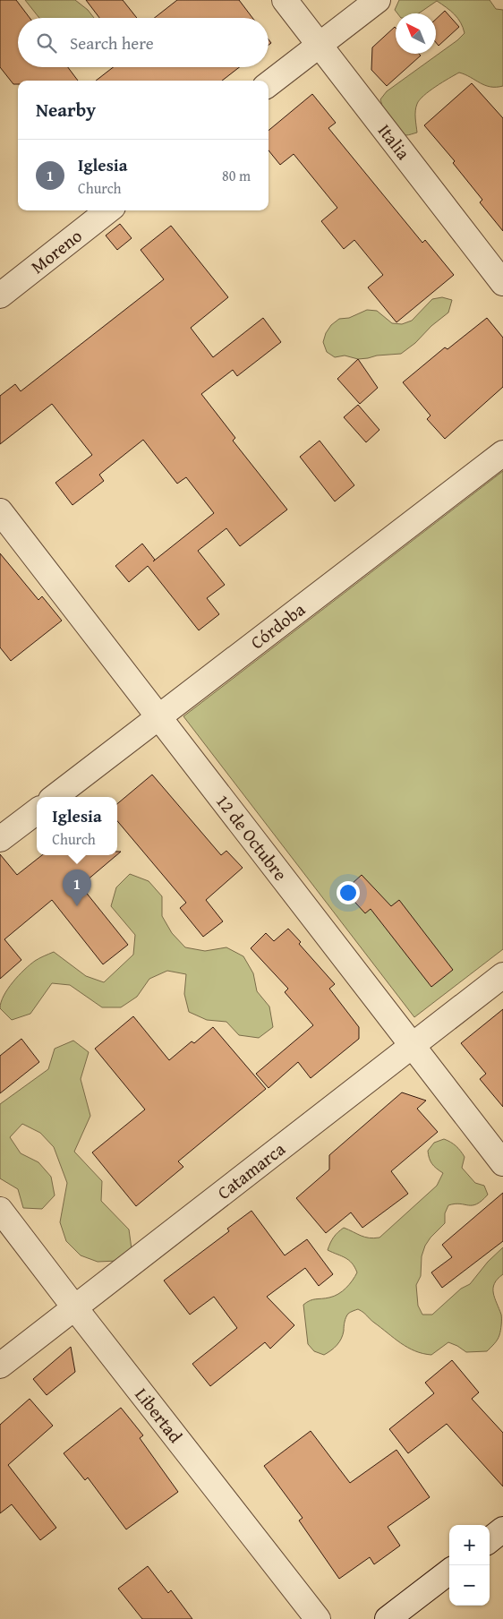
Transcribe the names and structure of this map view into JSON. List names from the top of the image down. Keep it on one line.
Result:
{"streets":{"street":["Italia","Moreno","Córdoba","12 de Octubre","Catamarca","Libertad"]},"crossings":[["Córdoba","12 de Octubre"],["12 de Octubre","Catamarca"],["Catamarca","Libertad"]],"north":"top left","page":{"search":"Search here","heading":"Nearby","list":[{"mark":"1","name":"Iglesia","note":"Church","value":"80 m"}],"popup":["Iglesia","Church"],"pins":"1","map_buttons":["+","−"]}}
